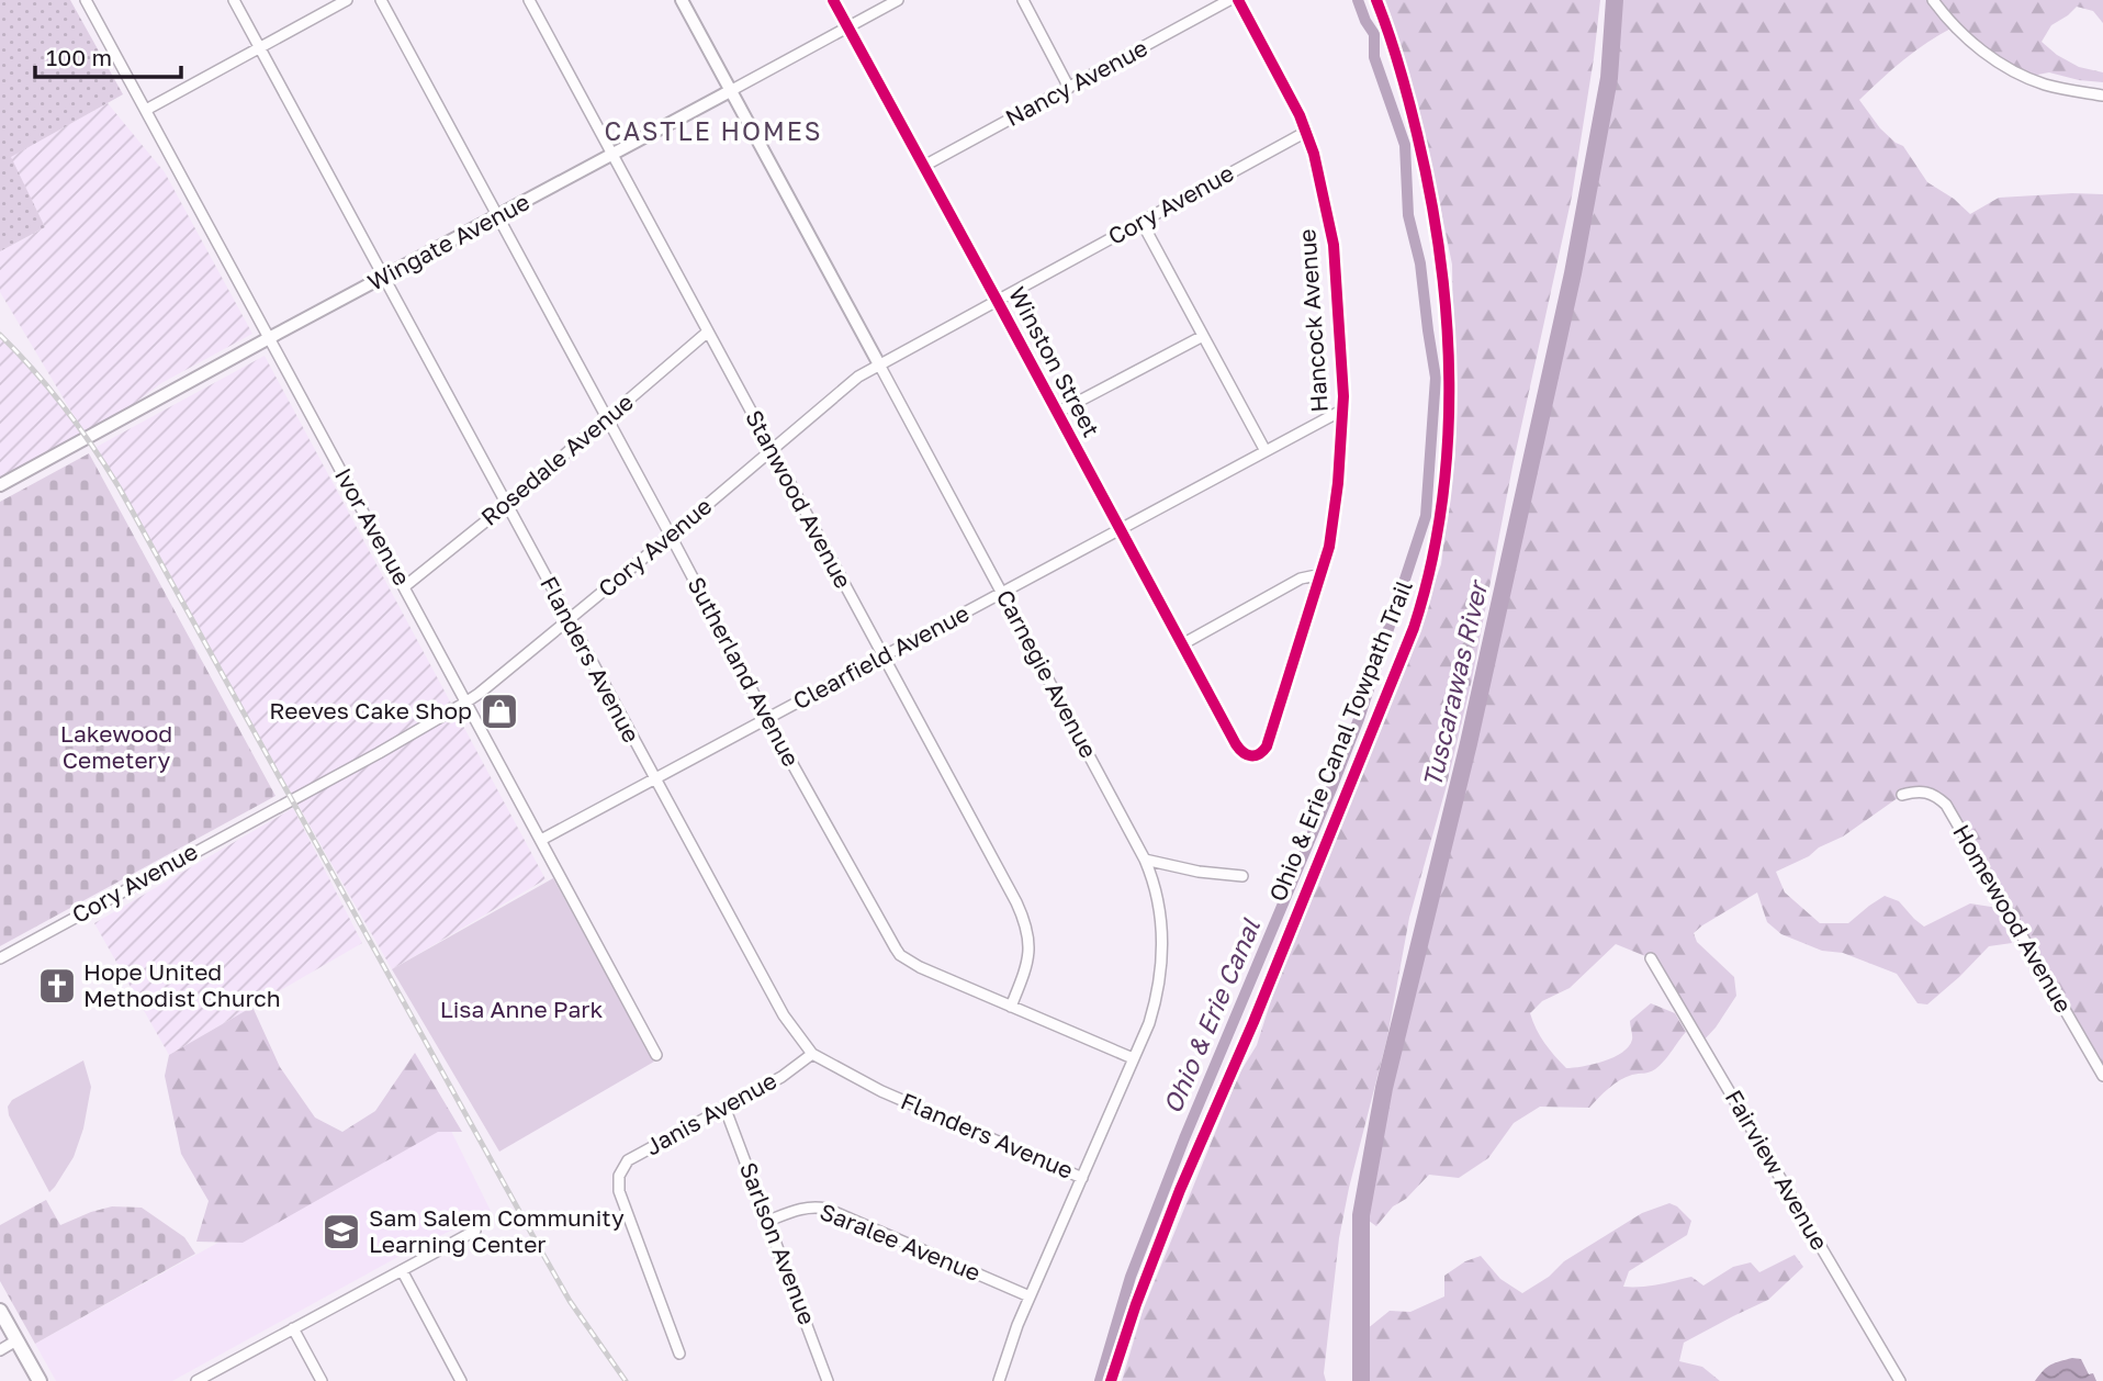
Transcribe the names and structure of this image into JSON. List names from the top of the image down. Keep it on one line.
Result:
{"streets":{"street":["Nancy Avenue","Cory Avenue","Wingate Avenue","Hancock Avenue","Winston Street","Rosedale Avenue","Stanwood Avenue","Ivor Avenue","Clearfield Avenue","Flanders Avenue","Sutherland Avenue","Carnegie Avenue","Homewood Avenue","Janis Avenue","Fairview Avenue","Saralee Avenue","Sarlson Avenue"],"cycle path":["Ohio & Erie Canal Towpath Trail"]},"crossings":[["Nancy Avenue","Winston Street"],["Cory Avenue","Hancock Avenue"],["Cory Avenue","Winston Street"],["Cory Avenue","Stanwood Avenue"],["Cory Avenue","Ivor Avenue"],["Cory Avenue","Flanders Avenue"],["Cory Avenue","Sutherland Avenue"],["Cory Avenue","Carnegie Avenue"],["Wingate Avenue","Winston Street"],["Wingate Avenue","Stanwood Avenue"],["Wingate Avenue","Ivor Avenue"],["Wingate Avenue","Flanders Avenue"],["Wingate Avenue","Sutherland Avenue"],["Wingate Avenue","Carnegie Avenue"],["Hancock Avenue","Winston Street"],["Hancock Avenue","Clearfield Avenue"],["Winston Street","Clearfield Avenue"],["Rosedale Avenue","Stanwood Avenue"],["Rosedale Avenue","Ivor Avenue"],["Rosedale Avenue","Flanders Avenue"],["Rosedale Avenue","Sutherland Avenue"],["Stanwood Avenue","Clearfield Avenue"],["Stanwood Avenue","Sutherland Avenue"],["Ivor Avenue","Clearfield Avenue"],["Clearfield Avenue","Flanders Avenue"],["Clearfield Avenue","Sutherland Avenue"],["Clearfield Avenue","Carnegie Avenue"],["Flanders Avenue","Carnegie Avenue"],["Flanders Avenue","Janis Avenue"],["Sutherland Avenue","Carnegie Avenue"],["Carnegie Avenue","Saralee Avenue"],["Janis Avenue","Sarlson Avenue"],["Saralee Avenue","Sarlson Avenue"]],"districts":["CASTLE HOMES"],"water":["Tuscarawas River","Ohio & Erie Canal"],"parks":["Lakewood Cemetery","Lisa Anne Park"],"places":{"shop":["Reeves Cake Shop"],"church":["Hope United Methodist Church"],"school or university":["Sam Salem Community Learning Center"]},"scale_bar":"100 m"}
